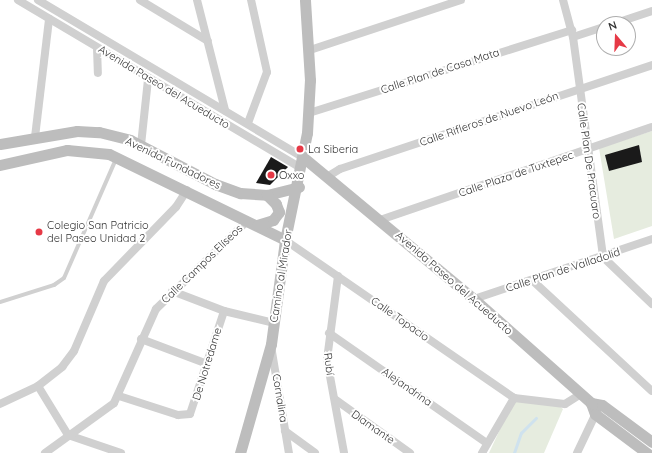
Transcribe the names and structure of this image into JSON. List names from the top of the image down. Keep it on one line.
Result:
{"streets":{"main road":["Avenida Paseo del Acueducto","Avenida Fundadores","Camino al Mirador"],"street":["Calle Plan de Casa Mata","Calle Rifleros de Nuevo León","Calle Plan De Pracuaro","Calle Plaza de Tuxtepec","Calle Campos Elíseos","Calle Plan de Valladolid","Calle Topacio","De Notredame","Rubí","Alejandrina","Cornalina","Diamante"]},"crossings":[["Calle Plan de Casa Mata","Calle Plan De Pracuaro"],["Calle Plan de Casa Mata","Camino al Mirador"],["Avenida Paseo del Acueducto","Calle Rifleros de Nuevo León"],["Avenida Paseo del Acueducto","Calle Plaza de Tuxtepec"],["Avenida Paseo del Acueducto","Calle Plan de Valladolid"],["Avenida Paseo del Acueducto","Camino al Mirador"],["Calle Rifleros de Nuevo León","Calle Plan De Pracuaro"],["Calle Plan De Pracuaro","Calle Plaza de Tuxtepec"],["Calle Plan De Pracuaro","Calle Plan de Valladolid"],["Avenida Fundadores","Calle Campos Elíseos"],["Avenida Fundadores","Camino al Mirador"],["Avenida Fundadores","Calle Topacio"],["Calle Campos Elíseos","De Notredame"],["Camino al Mirador","Calle Topacio"],["Camino al Mirador","Cornalina"],["Calle Topacio","Rubí"],["Rubí","Alejandrina"],["Rubí","Diamante"]],"places":["La Siberia","Oxxo","Colegio San Patricio del Paseo Unidad 2"],"north":"top"}
